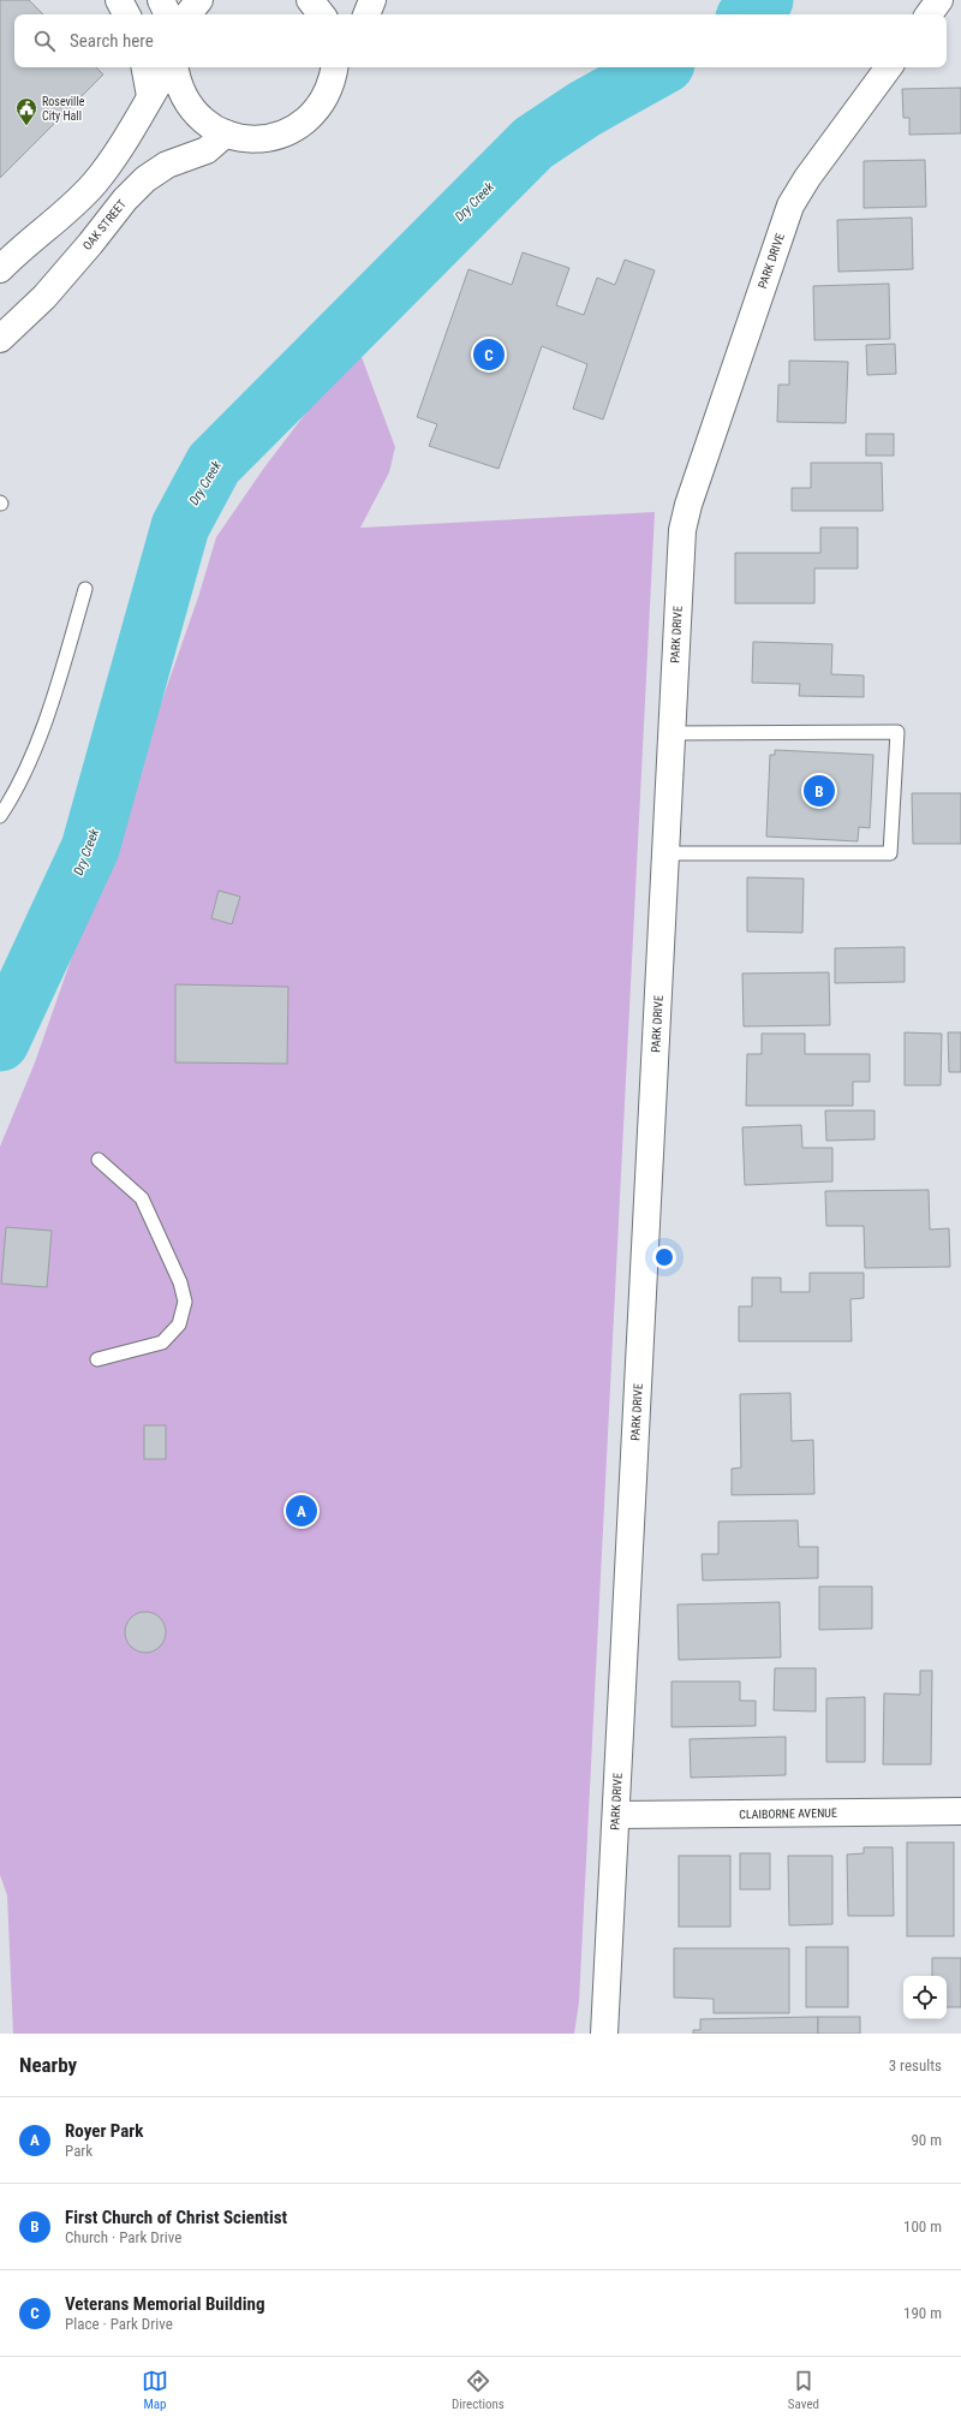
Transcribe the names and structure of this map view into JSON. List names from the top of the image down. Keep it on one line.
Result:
{"streets":{"street":["OAK STREET","PARK DRIVE","CLAIBORNE AVENUE"]},"crossings":[["PARK DRIVE","CLAIBORNE AVENUE"]],"water":["Dry Creek"],"places":{"public building":["Roseville City Hall"]},"page":{"search":"Search here","pins":["C","B","A"],"heading":["Nearby","3 results"],"list":[{"mark":"A","name":"Royer Park","note":"Park","value":"90 m"},{"mark":"B","name":"First Church of Christ Scientist","note":"Church · Park Drive","value":"100 m"},{"mark":"C","name":"Veterans Memorial Building","note":"Place · Park Drive","value":"190 m"}],"nav":["Map","Directions","Saved"]}}
